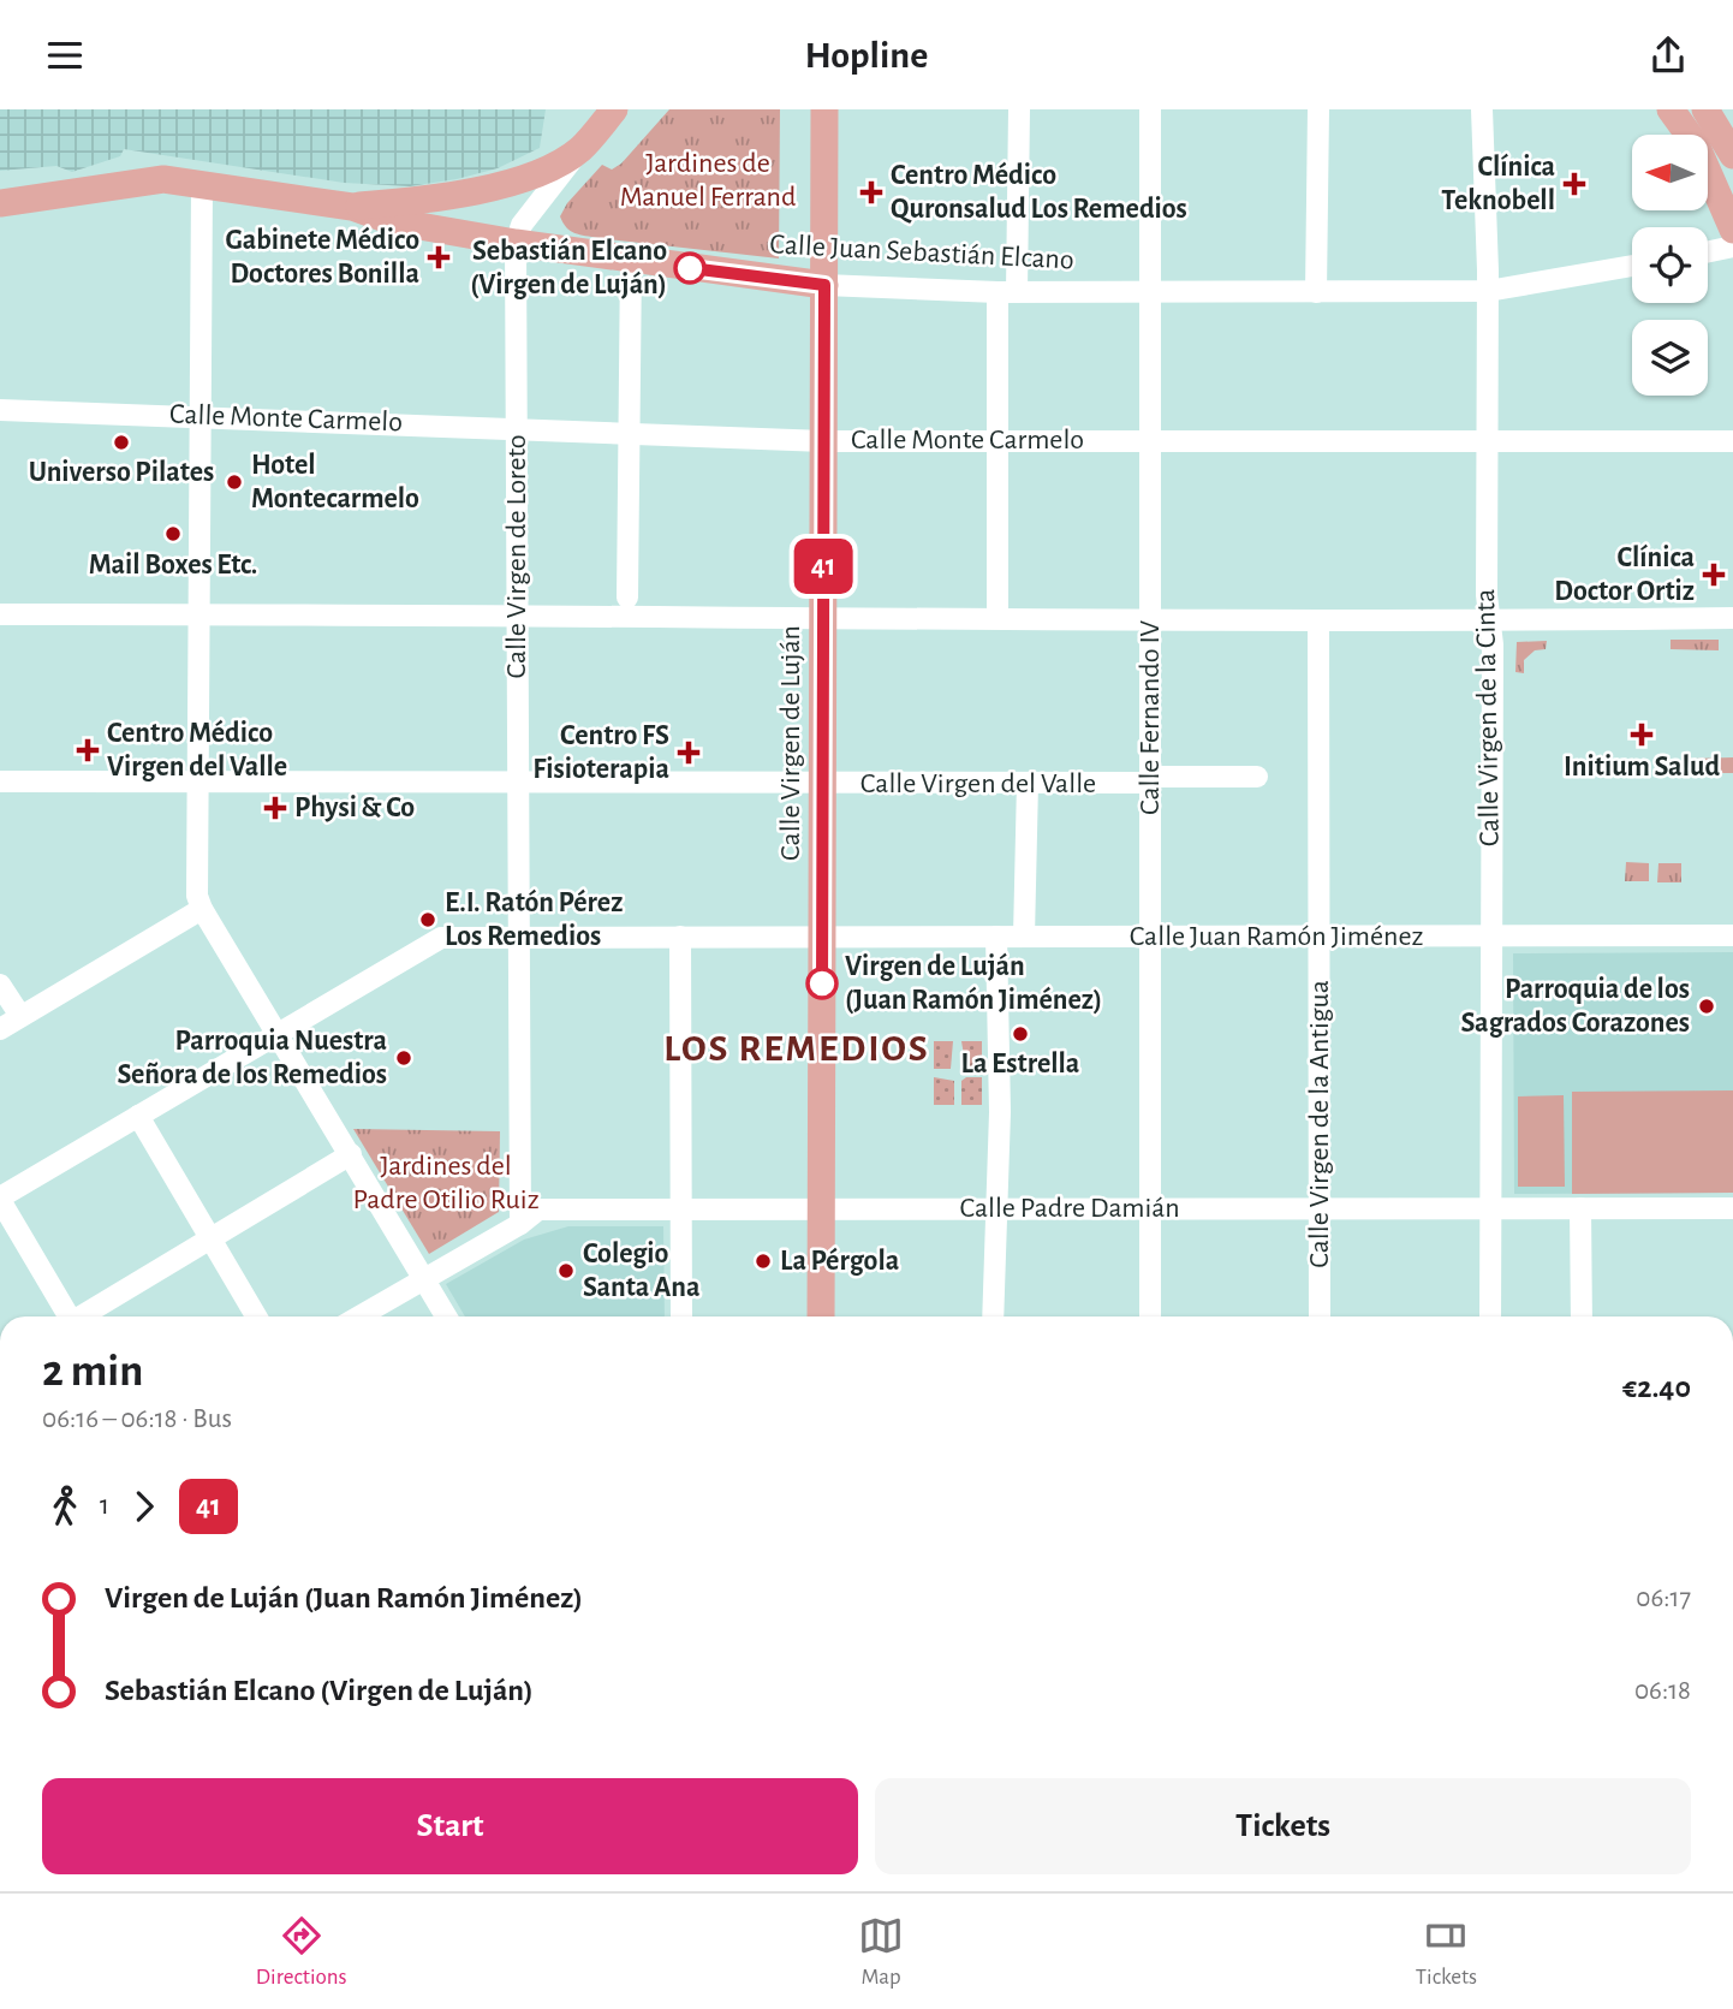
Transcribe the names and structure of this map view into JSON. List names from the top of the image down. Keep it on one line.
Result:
{"streets":{"main road":["Calle Juan Sebastián Elcano","Calle Virgen de Luján"],"street":["Calle Monte Carmelo","Calle Virgen de Loreto","Calle Fernando IV","Calle Virgen de la Cinta","Calle Virgen del Valle","Calle Juan Ramón Jiménez","Calle Virgen de la Antigua","Calle Padre Damián"]},"crossings":[["Calle Juan Sebastián Elcano","Calle Virgen de Loreto"],["Calle Juan Sebastián Elcano","Calle Fernando IV"],["Calle Juan Sebastián Elcano","Calle Virgen de la Cinta"],["Calle Juan Sebastián Elcano","Calle Virgen de Luján"],["Calle Monte Carmelo","Calle Virgen de Loreto"],["Calle Monte Carmelo","Calle Fernando IV"],["Calle Monte Carmelo","Calle Virgen de la Cinta"],["Calle Monte Carmelo","Calle Virgen de Luján"],["Calle Virgen de Loreto","Calle Virgen del Valle"],["Calle Virgen de Loreto","Calle Juan Ramón Jiménez"],["Calle Virgen de Loreto","Calle Padre Damián"],["Calle Fernando IV","Calle Virgen del Valle"],["Calle Fernando IV","Calle Juan Ramón Jiménez"],["Calle Fernando IV","Calle Padre Damián"],["Calle Virgen de la Cinta","Calle Juan Ramón Jiménez"],["Calle Virgen de la Cinta","Calle Padre Damián"],["Calle Virgen de Luján","Calle Virgen del Valle"],["Calle Virgen de Luján","Calle Juan Ramón Jiménez"],["Calle Virgen de Luján","Calle Padre Damián"],["Calle Juan Ramón Jiménez","Calle Virgen de la Antigua"],["Calle Virgen de la Antigua","Calle Padre Damián"]],"districts":["LOS REMEDIOS"],"parks":["Jardines de Manuel Ferrand","Jardines del Padre Otilio Ruiz"],"places":{"health":["Clínica Teknobell","Centro Médico Quronsalud Los Remedios","Gabinete Médico Doctores Bonilla","Clínica Doctor Ortiz","Initium Salud","Centro Médico Virgen del Valle","Centro FS Fisioterapia","Physi & Co"],"other":["Sebastián Elcano (Virgen de Luján)","Universo Pilates","Hotel Montecarmelo","Mail Boxes Etc.","E.I. Ratón Pérez Los Remedios","Virgen de Luján (Juan Ramón Jiménez)","Parroquia de los Sagrados Corazones","La Estrella","Parroquia Nuestra Señora de los Remedios","La Pérgola","Colegio Santa Ana"]},"lines":["bus line 41"],"north":"left","page":{"header":"Hopline","on_map":"41","heading":["2 min","06:16 – 06:18 · Bus","€2.40"],"legs":["1","41"],"list":[{"name":"Virgen de Luján (Juan Ramón Jiménez)","value":"06:17"},{"name":"Sebastián Elcano (Virgen de Luján)","value":"06:18"}],"buttons":["Start","Tickets"],"tabs":["Directions","Map","Tickets"]}}
